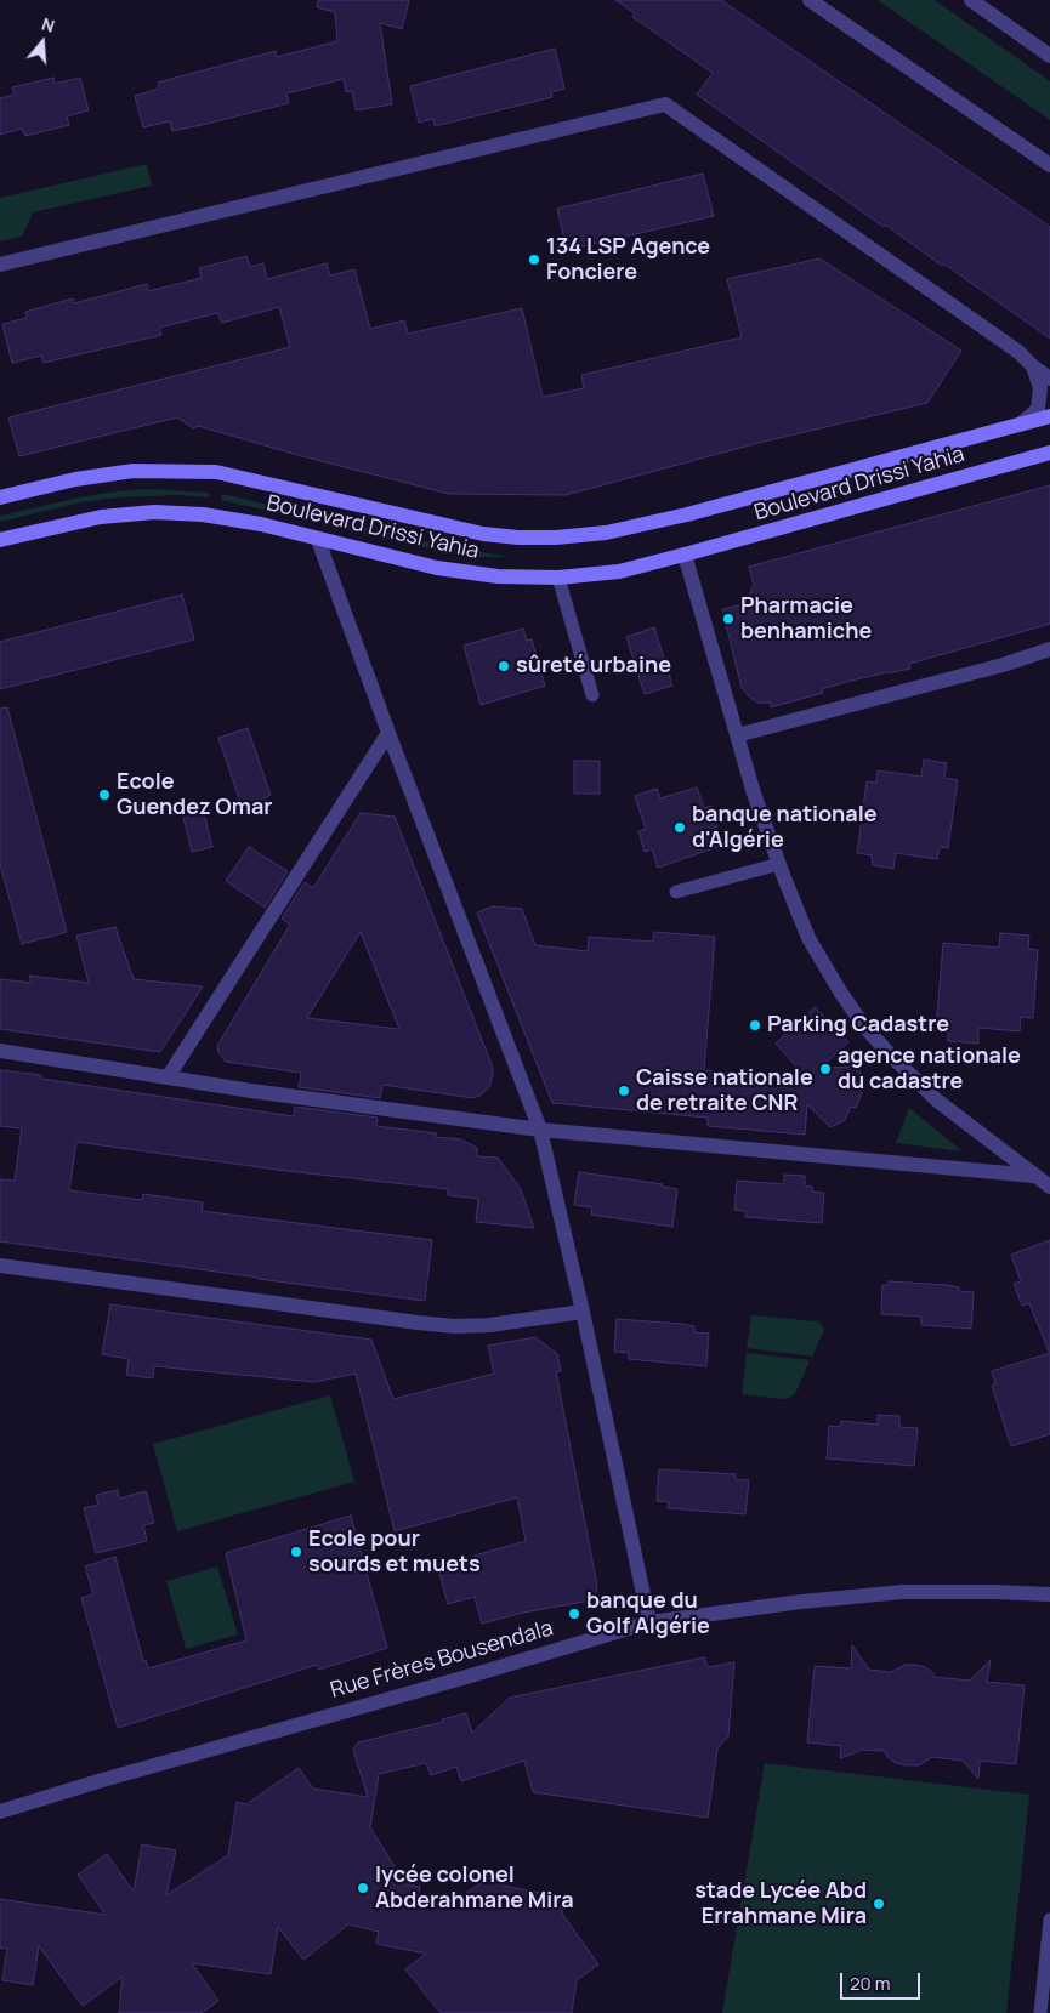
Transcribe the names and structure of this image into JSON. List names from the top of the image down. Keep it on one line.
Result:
{"streets":{"main road":["Boulevard Drissi Yahia"],"street":["Rue Frères Bousendala"]},"places":["134 LSP Agence Fonciere","Pharmacie benhamiche","sûreté urbaine","Ecole Guendez Omar","banque nationale d'Algérie","Parking Cadastre","agence nationale du cadastre","Caisse nationale de retraite CNR","Ecole pour sourds et muets","banque du Golf Algérie","lycée colonel Abderahmane Mira","stade Lycée Abd Errahmane Mira"],"scale_bar":"20 m","north":"top"}
